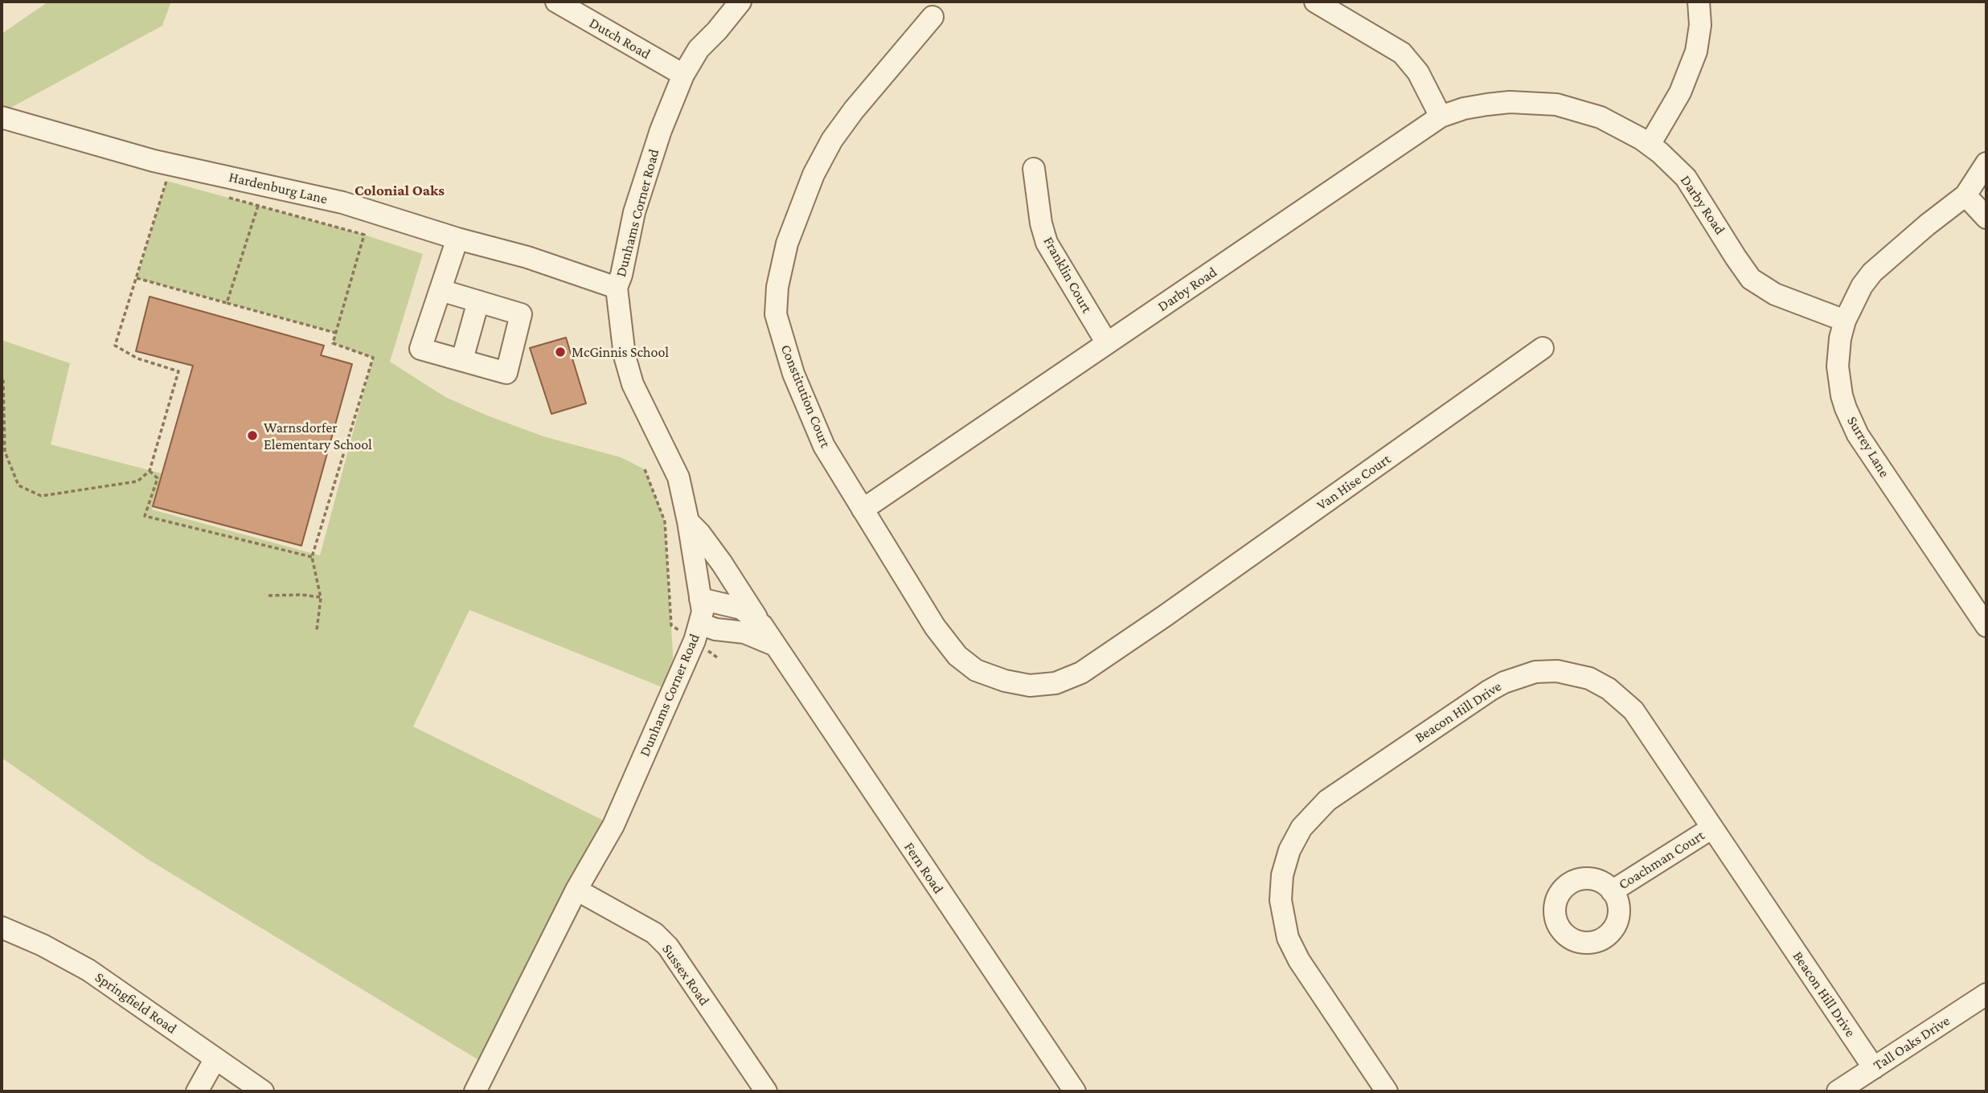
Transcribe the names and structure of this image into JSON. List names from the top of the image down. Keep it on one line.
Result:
{"streets":{"street":["Dutch Road","Hardenburg Lane","Darby Road","Dunhams Corner Road","Franklin Court","Constitution Court","Surrey Lane","Van Hise Court","Beacon Hill Drive","Coachman Court","Fern Road","Sussex Road","Springfield Road","Tall Oaks Drive"]},"crossings":[["Dutch Road","Dunhams Corner Road"],["Hardenburg Lane","Dunhams Corner Road"],["Darby Road","Franklin Court"],["Darby Road","Constitution Court"],["Darby Road","Surrey Lane"],["Darby Road","Van Hise Court"],["Dunhams Corner Road","Fern Road"],["Dunhams Corner Road","Sussex Road"],["Constitution Court","Van Hise Court"],["Beacon Hill Drive","Coachman Court"],["Beacon Hill Drive","Tall Oaks Drive"]],"districts":["Colonial Oaks"],"places":["McGinnis School","Warnsdorfer Elementary School"]}
